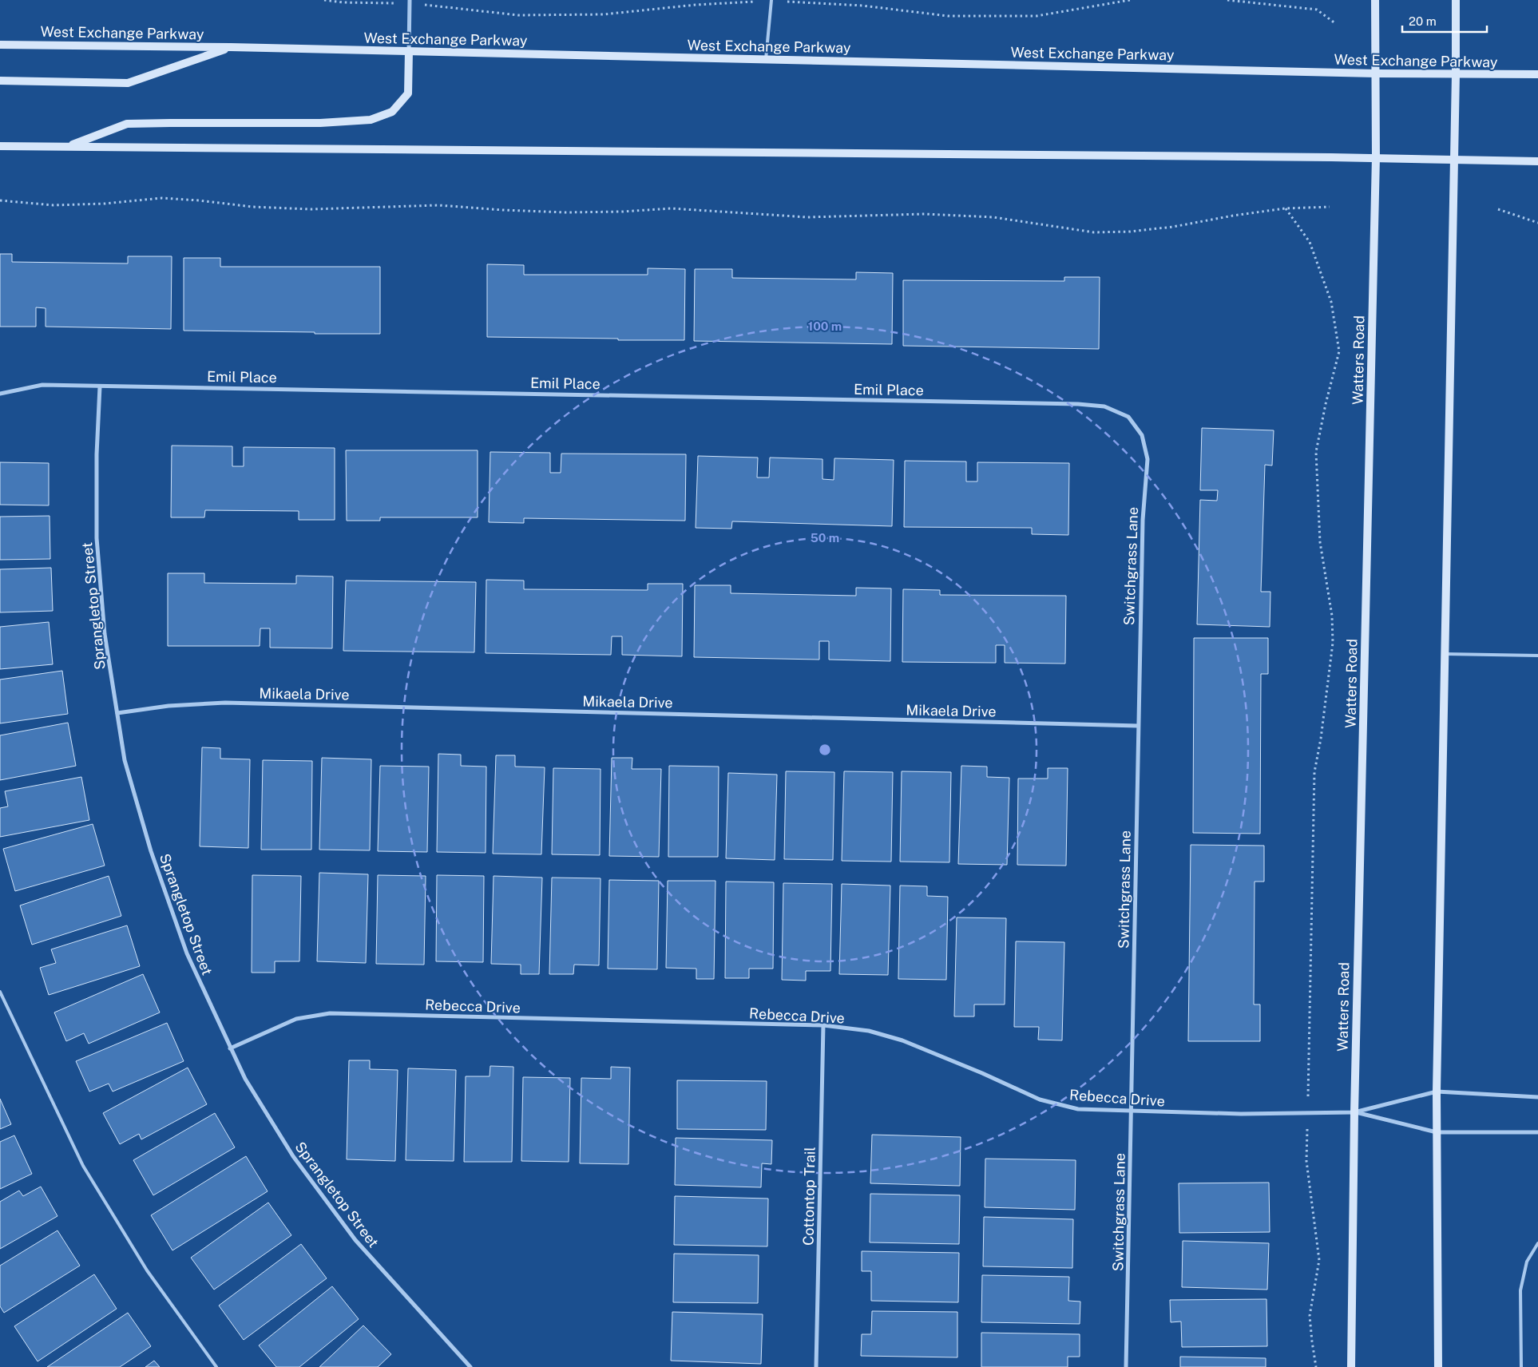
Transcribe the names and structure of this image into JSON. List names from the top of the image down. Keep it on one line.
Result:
{"streets":{"main road":["West Exchange Parkway","Watters Road"],"street":["Emil Place","Switchgrass Lane","Sprangletop Street","Mikaela Drive","Rebecca Drive","Cottontop Trail"]},"crossings":[["West Exchange Parkway","Watters Road"],["Watters Road","Rebecca Drive"],["Emil Place","Switchgrass Lane"],["Emil Place","Sprangletop Street"],["Switchgrass Lane","Mikaela Drive"],["Switchgrass Lane","Rebecca Drive"],["Sprangletop Street","Mikaela Drive"],["Sprangletop Street","Rebecca Drive"],["Rebecca Drive","Cottontop Trail"]],"scale_bar":"20 m","rings":["100 m","50 m"]}
